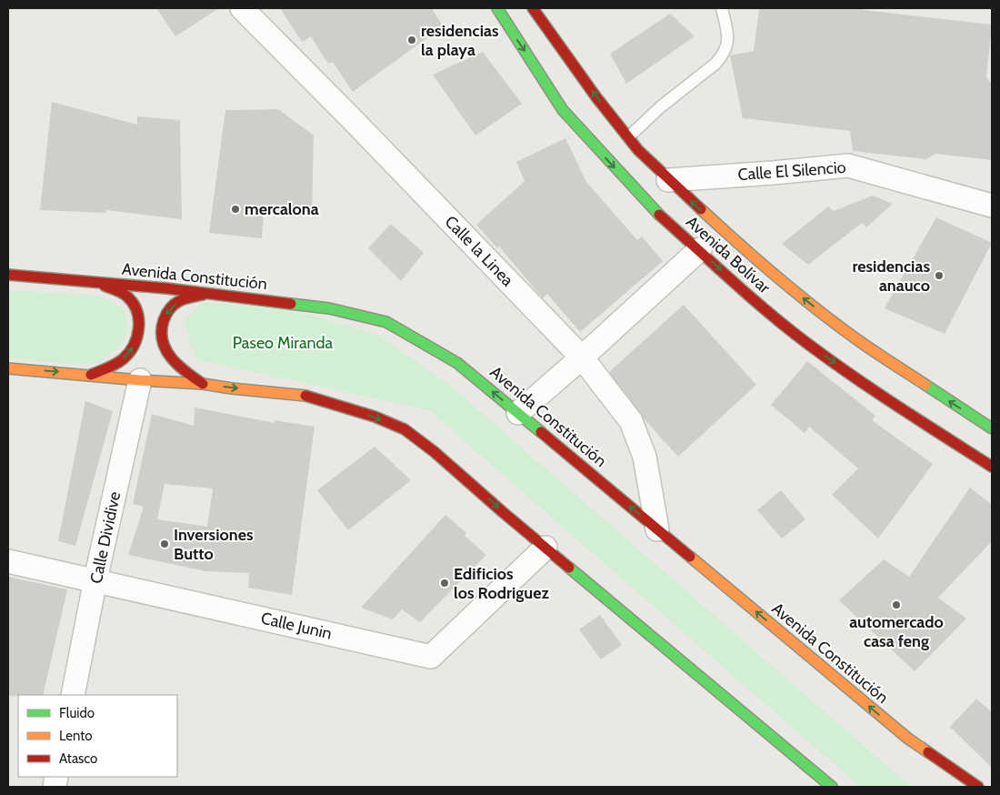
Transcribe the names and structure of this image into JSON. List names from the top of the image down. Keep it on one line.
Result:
{"streets":{"main road":["Avenida Bolívar","Avenida Constitución"],"street":["Calle El Silencio","Calle la Linea","Calle Dividive","Calle Junin"]},"crossings":[["Calle El Silencio","Avenida Bolívar"],["Calle la Linea","Avenida Constitución"],["Calle Dividive","Calle Junin"]],"parks":["Paseo Miranda"],"places":["residencias la playa","mercalona","residencias anauco","Inversiones Butto","Edificios los Rodriguez","automercado casa feng"],"legend":["Fluido","Lento","Atasco"]}
